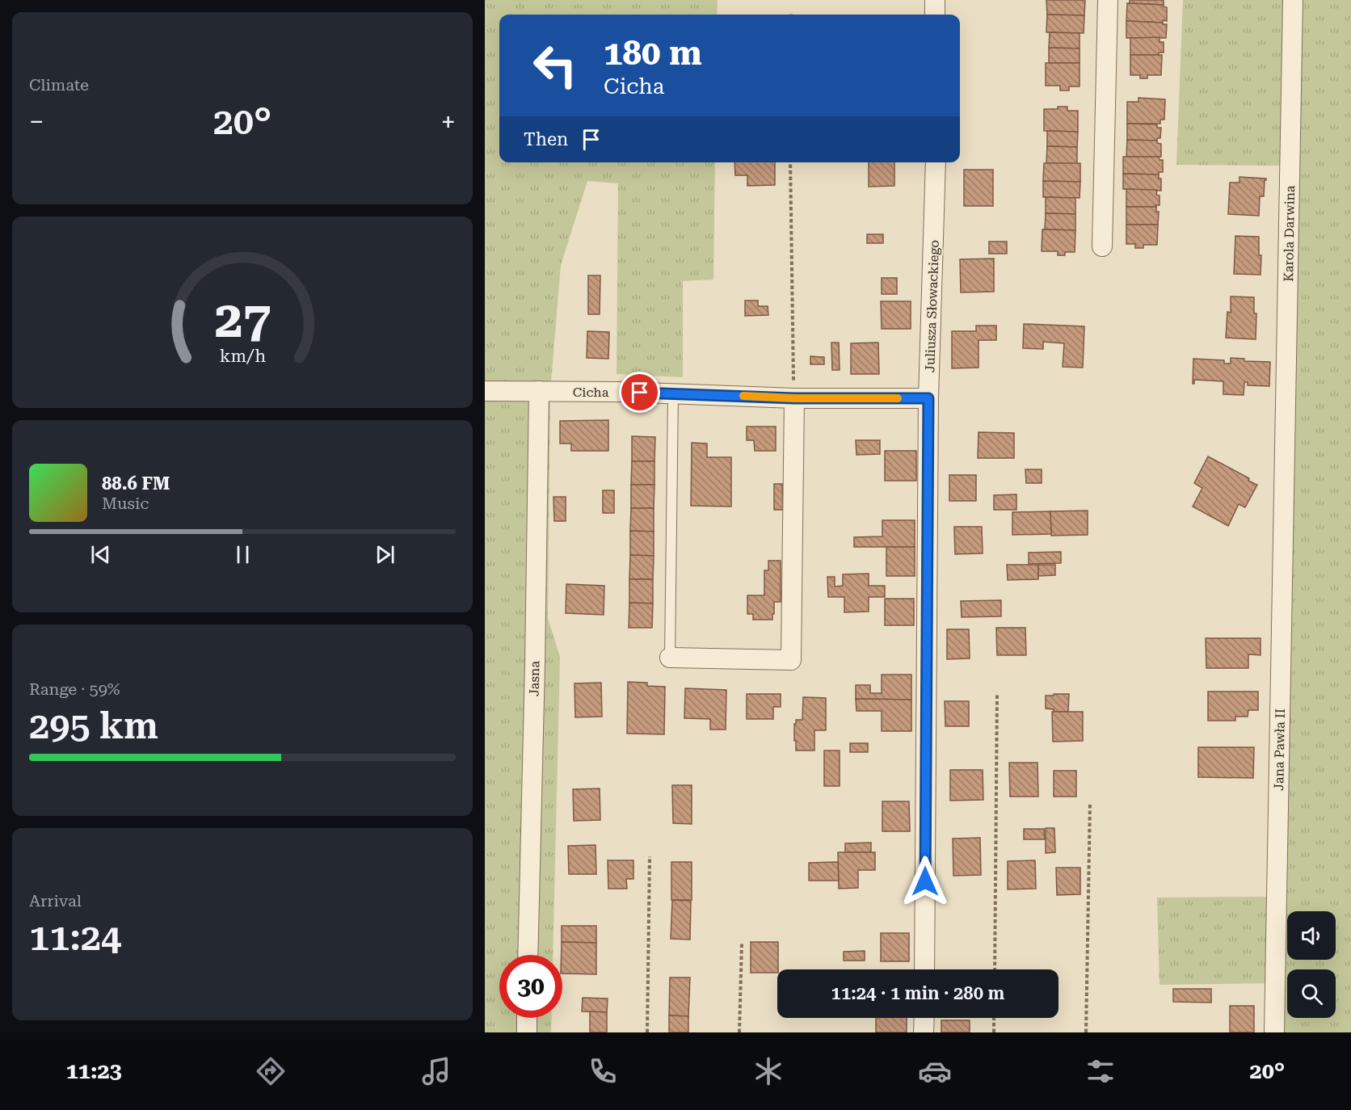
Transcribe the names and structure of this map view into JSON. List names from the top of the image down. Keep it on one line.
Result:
{"streets":{"street":["Karola Darwina","Juliusza Słowackiego","Cicha","Jasna","Jana Pawła II"]},"crossings":[["Karola Darwina","Jana Pawła II"],["Juliusza Słowackiego","Cicha"],["Cicha","Jasna"]],"page":{"tile":["Climate",["Range · 59%","295 km"],["Arrival","11:24"]],"turn":["180 m","Cicha"],"heat":["−","20°","+"],"then":"Then","song":["88.6 FM","Music"],"limit":"30","trip":"11:24 · 1 min · 280 m","tabs":["11:23","20°"],"gauge":["27","km/h"]}}
